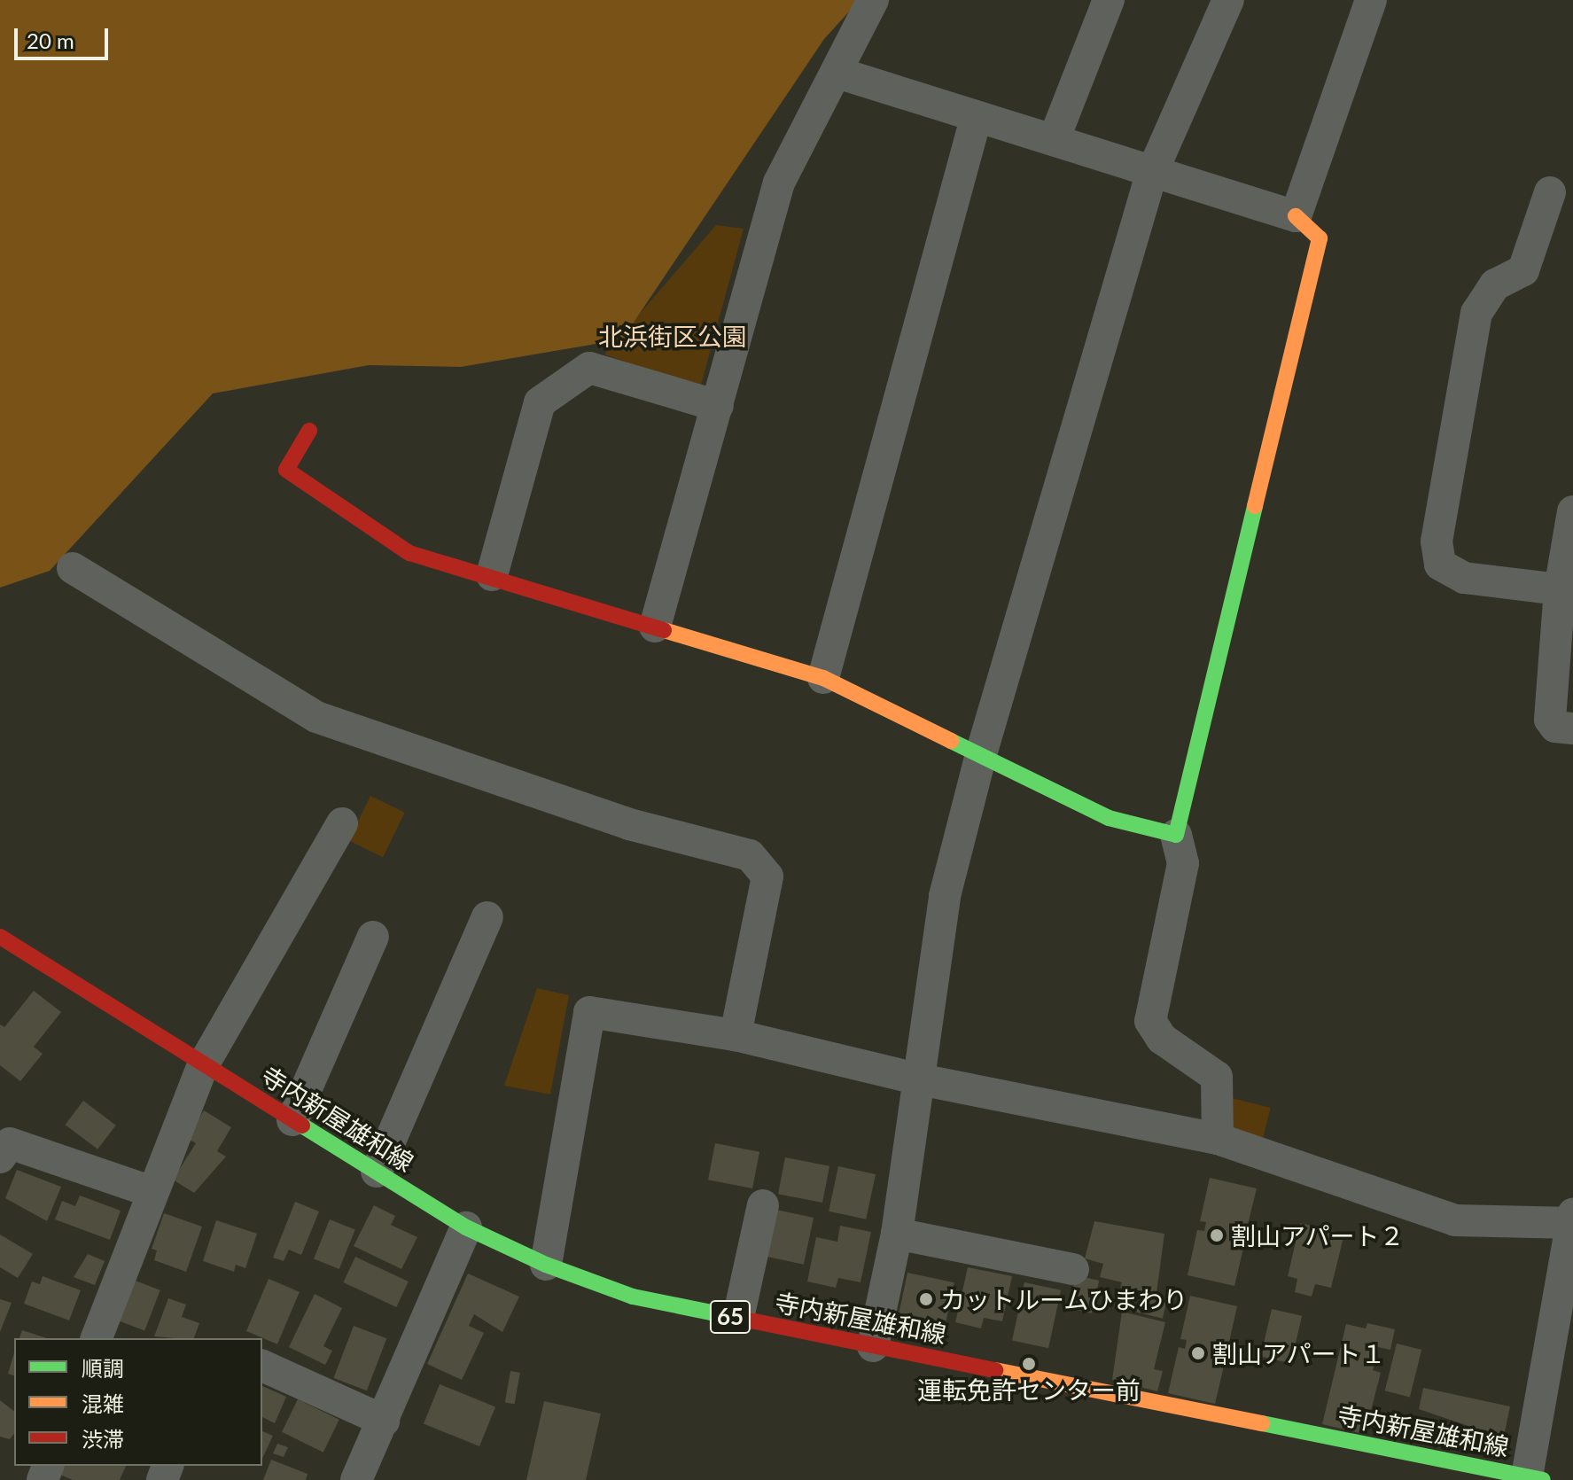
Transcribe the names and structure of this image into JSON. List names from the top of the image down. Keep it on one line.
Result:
{"streets":{"street":["寺内新屋雄和線","65"]},"parks":["北浜街区公園"],"places":["割山アパート２","カットルームひまわり","割山アパート１","運転免許センター前"],"legend":["順調","混雑","渋滞"],"scale_bar":"20 m"}
